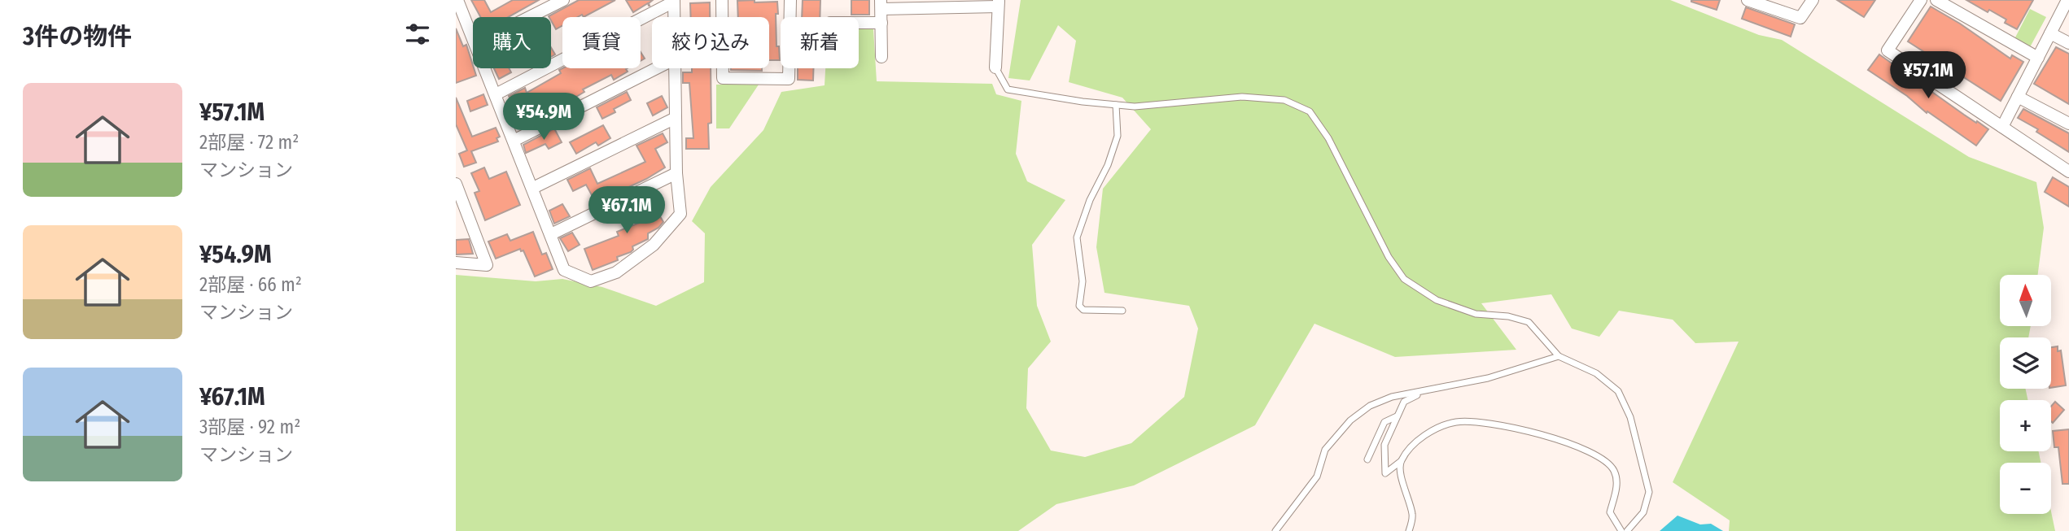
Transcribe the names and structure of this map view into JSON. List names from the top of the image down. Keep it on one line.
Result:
{"north":"top","page":{"heading":"3件の物件","chip":["購入","賃貸","絞り込み","新着"],"price":["¥57.1M","¥54.9M","¥67.1M"],"list":[{"name":"¥57.1M","note":"2部屋 · 72 m² · マンション"},{"name":"¥54.9M","note":"2部屋 · 66 m² · マンション"},{"name":"¥67.1M","note":"3部屋 · 92 m² · マンション"}],"map_buttons":["+","−"]}}
